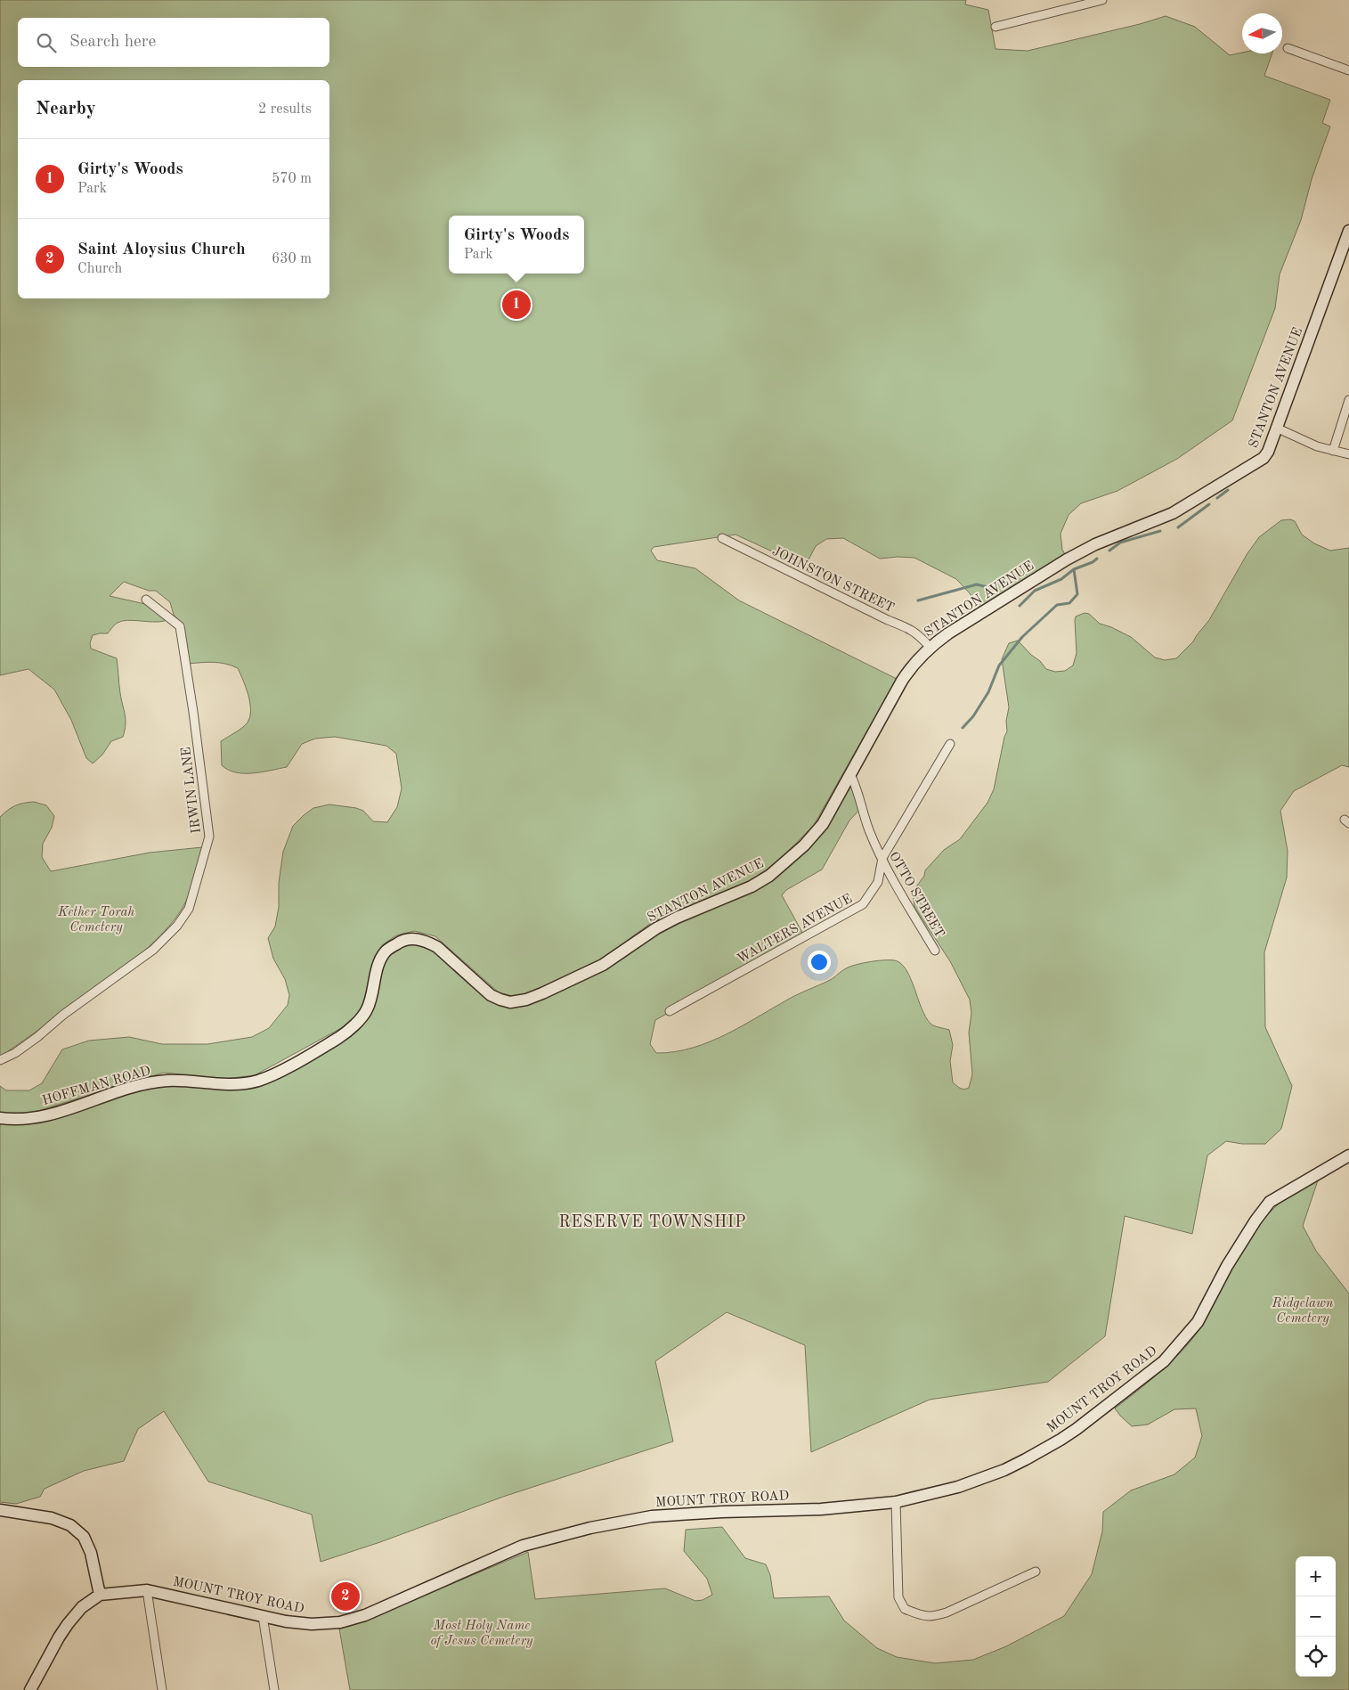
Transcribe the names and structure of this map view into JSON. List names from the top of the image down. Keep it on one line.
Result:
{"streets":{"street":["STANTON AVENUE","JOHNSTON STREET","IRWIN LANE","OTTO STREET","WALTERS AVENUE","HOFFMAN ROAD","MOUNT TROY ROAD"]},"crossings":[["STANTON AVENUE","JOHNSTON STREET"],["STANTON AVENUE","OTTO STREET"],["STANTON AVENUE","HOFFMAN ROAD"],["OTTO STREET","WALTERS AVENUE"]],"districts":["RESERVE TOWNSHIP"],"parks":["Kether Torah Cemetery","Ridgelawn Cemetery","Most Holy Name of Jesus Cemetery"],"north":"left","page":{"search":"Search here","heading":["Nearby","2 results"],"list":[{"mark":"1","name":"Girty's Woods","note":"Park","value":"570 m"},{"mark":"2","name":"Saint Aloysius Church","note":"Church","value":"630 m"}],"popup":["Girty's Woods","Park"],"pins":["1","2"],"map_buttons":["+","−"]}}
